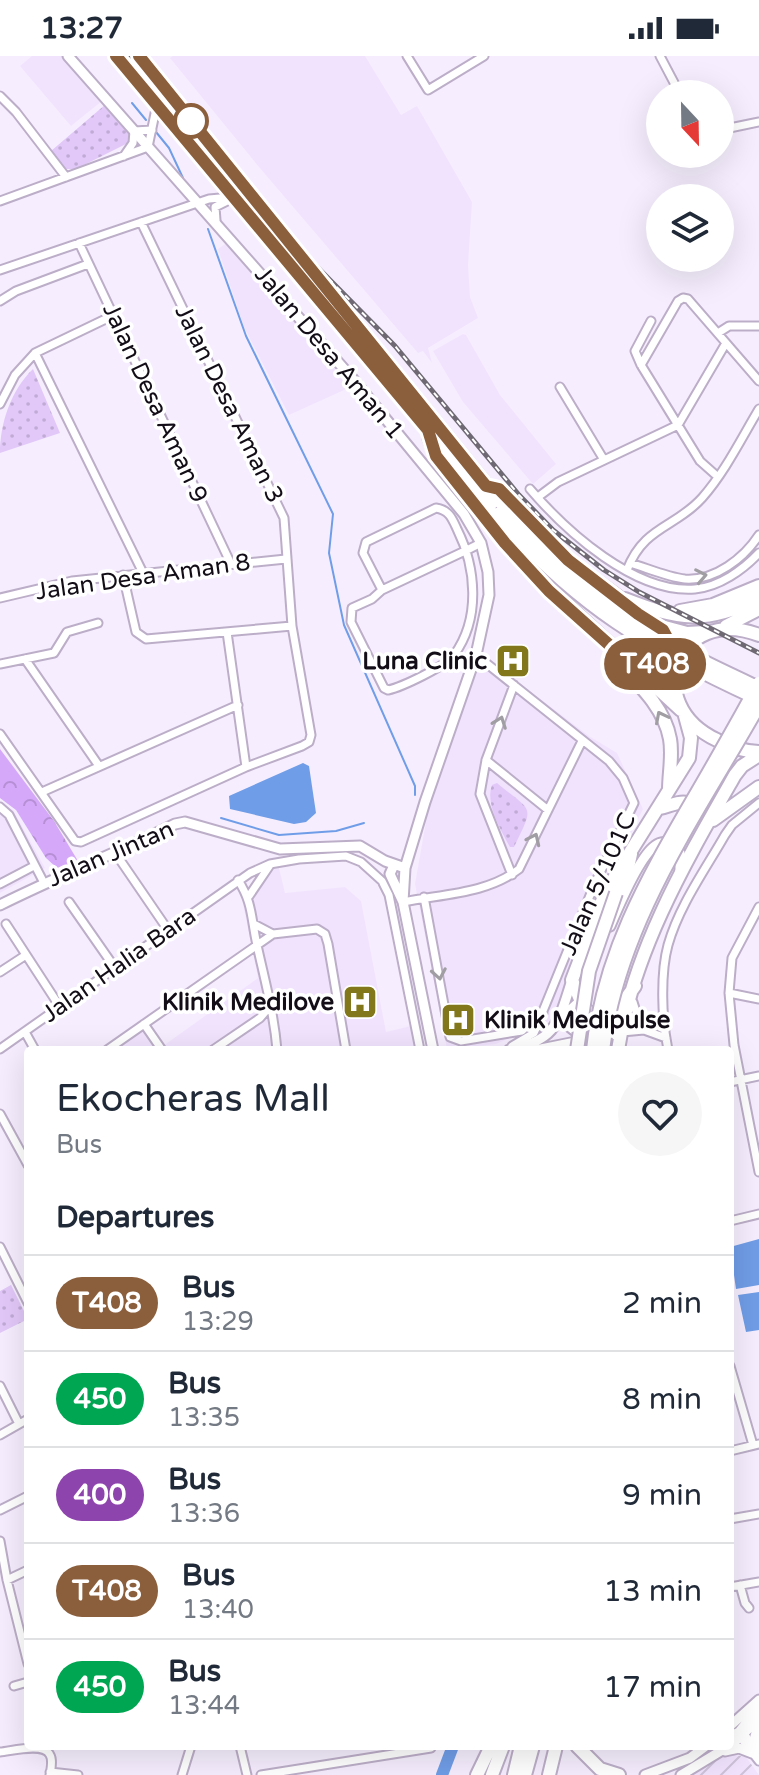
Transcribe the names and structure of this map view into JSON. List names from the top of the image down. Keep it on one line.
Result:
{"streets":{"street":["Jalan Desa Aman 1","Jalan Desa Aman 9","Jalan Desa Aman 3","Jalan Desa Aman 8","Jalan Jintan","Jalan 5/101C","Jalan Halia Bara"]},"crossings":[["Jalan Desa Aman 9","Jalan Desa Aman 8"],["Jalan Desa Aman 3","Jalan Desa Aman 8"]],"places":{"hospital":["Luna Clinic","Klinik Medilove","Klinik Medipulse"]},"lines":["bus line T408"],"north":"bottom","page":{"status":"13:27","on_map":"T408","heading":[["Ekocheras Mall","Bus"],"Departures"],"list":[{"mark":"T408","name":"Bus","note":"13:29","value":"2 min"},{"mark":"450","name":"Bus","note":"13:35","value":"8 min"},{"mark":"400","name":"Bus","note":"13:36","value":"9 min"},{"mark":"T408","name":"Bus","note":"13:40","value":"13 min"},{"mark":"450","name":"Bus","note":"13:44","value":"17 min"}]}}
